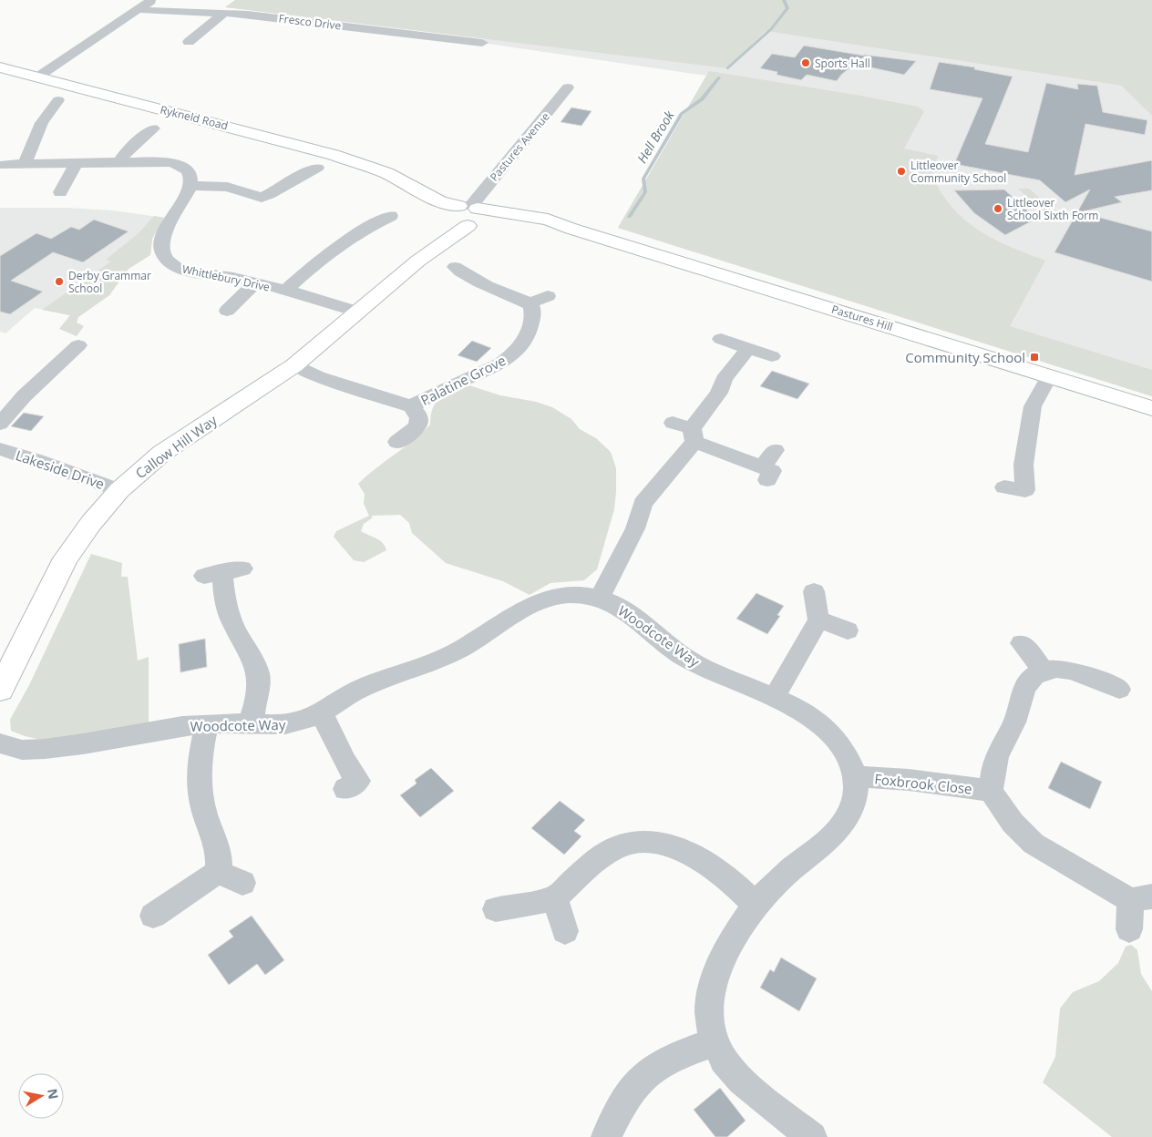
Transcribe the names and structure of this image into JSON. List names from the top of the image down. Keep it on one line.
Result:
{"streets":{"street":["Fresco Drive","Rykneld Road","Pastures Avenue","Whittlebury Drive","Pastures Hill","Palatine Grove","Callow Hill Way","Lakeside Drive","Woodcote Way","Foxbrook Close"]},"crossings":[["Rykneld Road","Pastures Avenue"],["Rykneld Road","Pastures Hill"],["Rykneld Road","Callow Hill Way"],["Pastures Avenue","Pastures Hill"],["Pastures Avenue","Callow Hill Way"],["Whittlebury Drive","Callow Hill Way"],["Pastures Hill","Callow Hill Way"],["Palatine Grove","Callow Hill Way"],["Callow Hill Way","Lakeside Drive"],["Woodcote Way","Foxbrook Close"]],"water":["Hell Brook"],"places":{"other":["Sports Hall","Littleover Community School","Littleover School Sixth Form","Derby Grammar School"],"transit":["Community School"]},"north":"right"}
